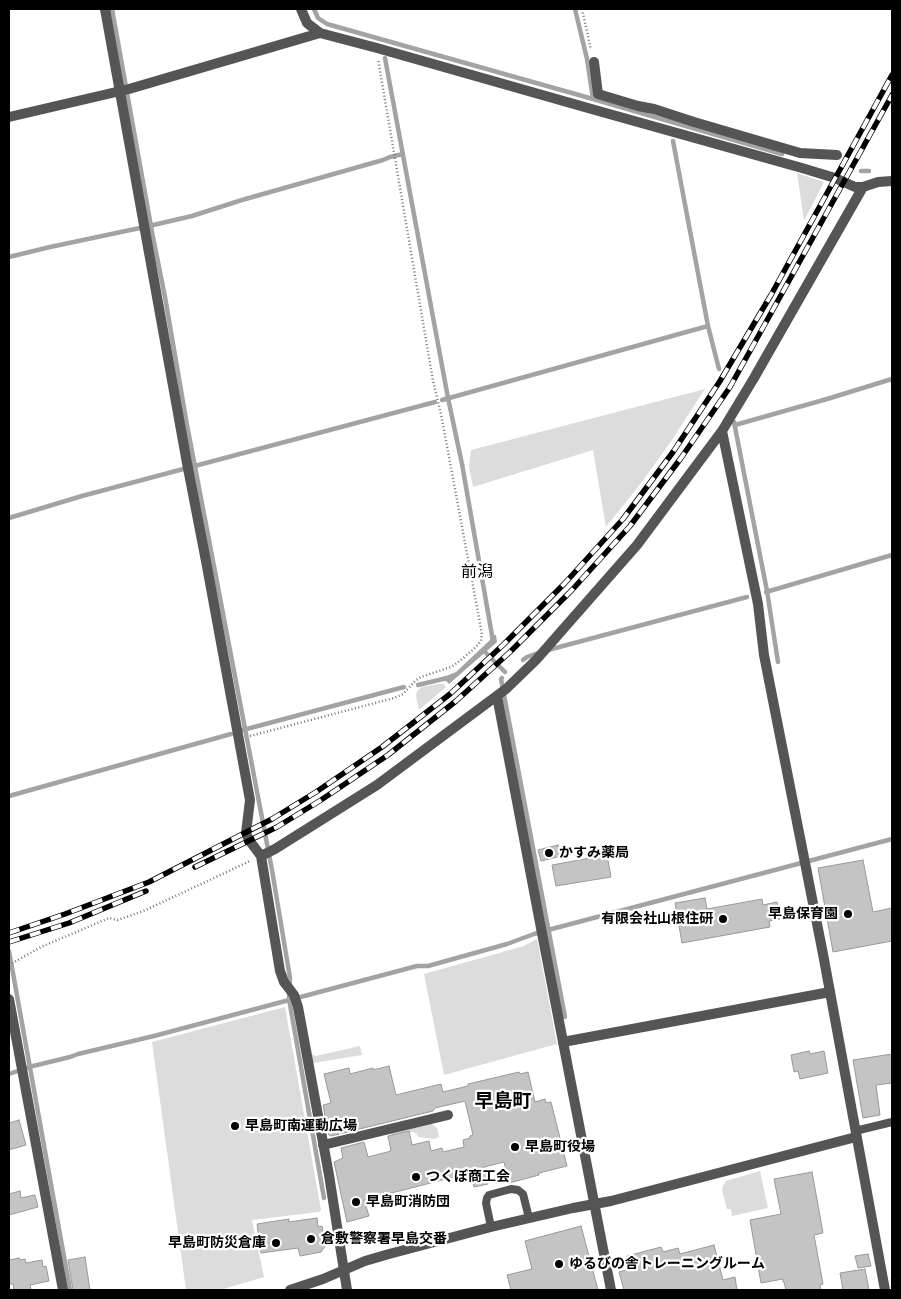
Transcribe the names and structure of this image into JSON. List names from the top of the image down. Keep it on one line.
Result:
{"districts":["前潟","早島町"],"places":["かすみ薬局","早島保育園","有限会社山根住研","早島町南運動広場","早島町役場","つくぼ商工会","早島町消防団","倉敷警察署早島交番","早島町防災倉庫","ゆるびの舎トレーニングルーム"]}
